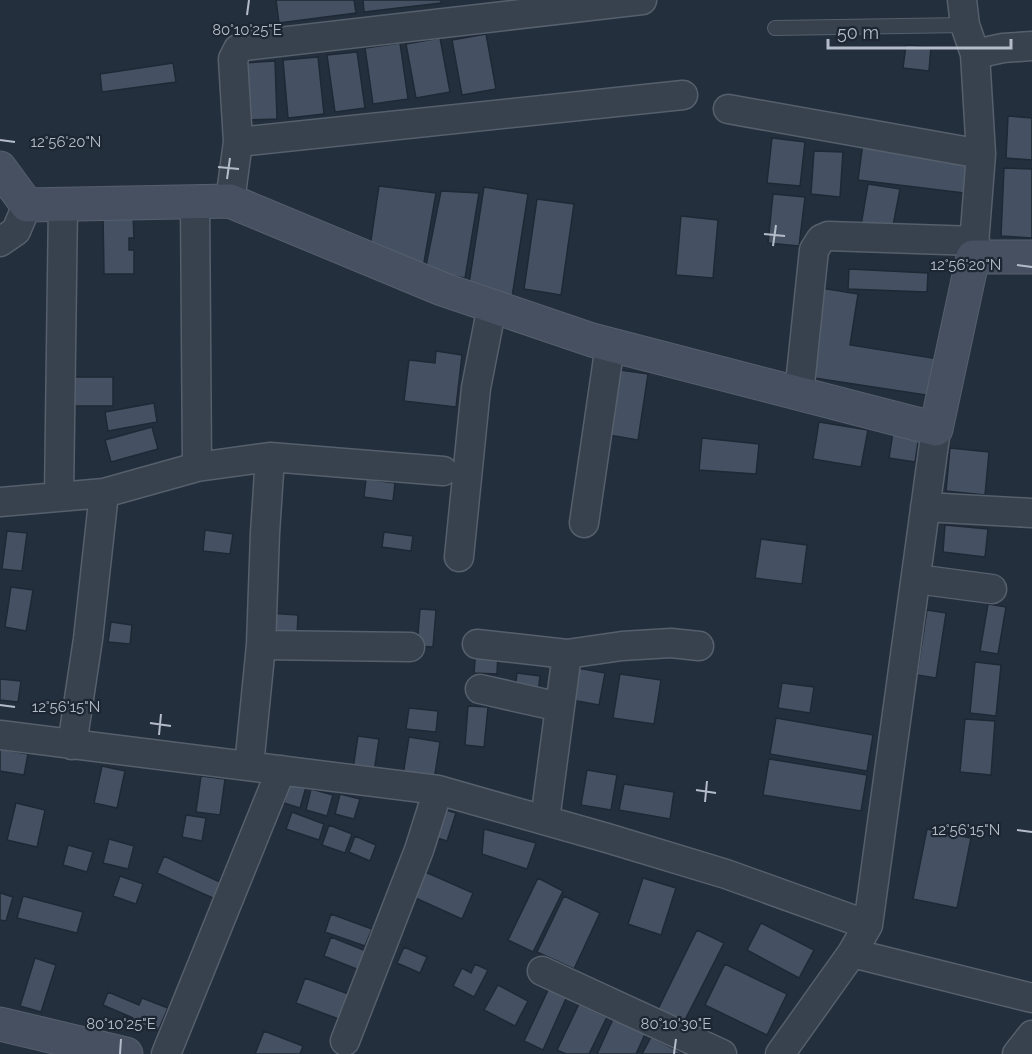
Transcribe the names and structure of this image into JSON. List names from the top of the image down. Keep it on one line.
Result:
{"scale_bar":"50 m","coordinates":["80°10'25\"E","12°56'20\"N","12°56'15\"N","80°10'30\"E"]}
